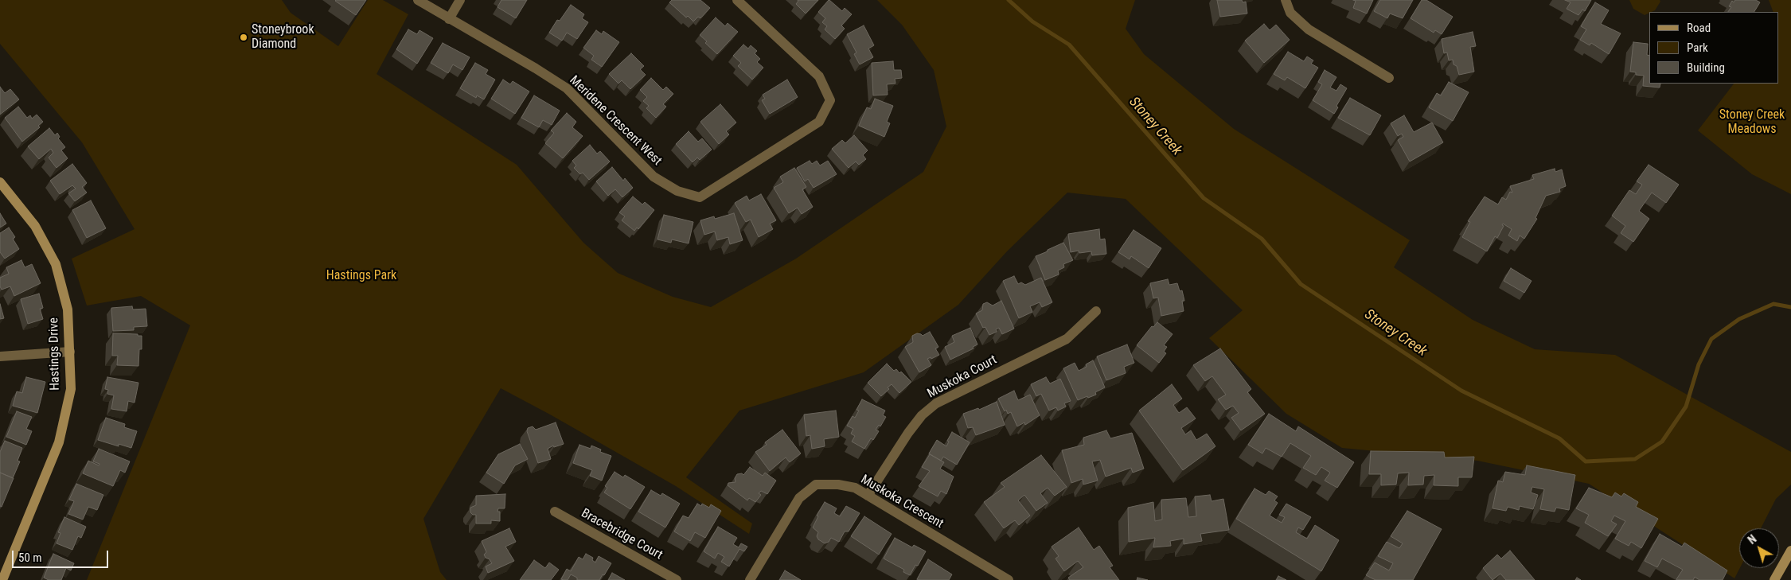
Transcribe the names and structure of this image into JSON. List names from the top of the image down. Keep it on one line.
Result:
{"streets":{"street":["Meridene Crescent West","Hastings Drive","Muskoka Court","Muskoka Crescent","Bracebridge Court"]},"crossings":[["Muskoka Court","Muskoka Crescent"]],"water":["Stoney Creek"],"parks":["Stoney Creek Meadows","Hastings Park"],"places":["Stoneybrook Diamond"],"legend":["Road","Park","Building"],"scale_bar":"50 m","north":"top left"}
